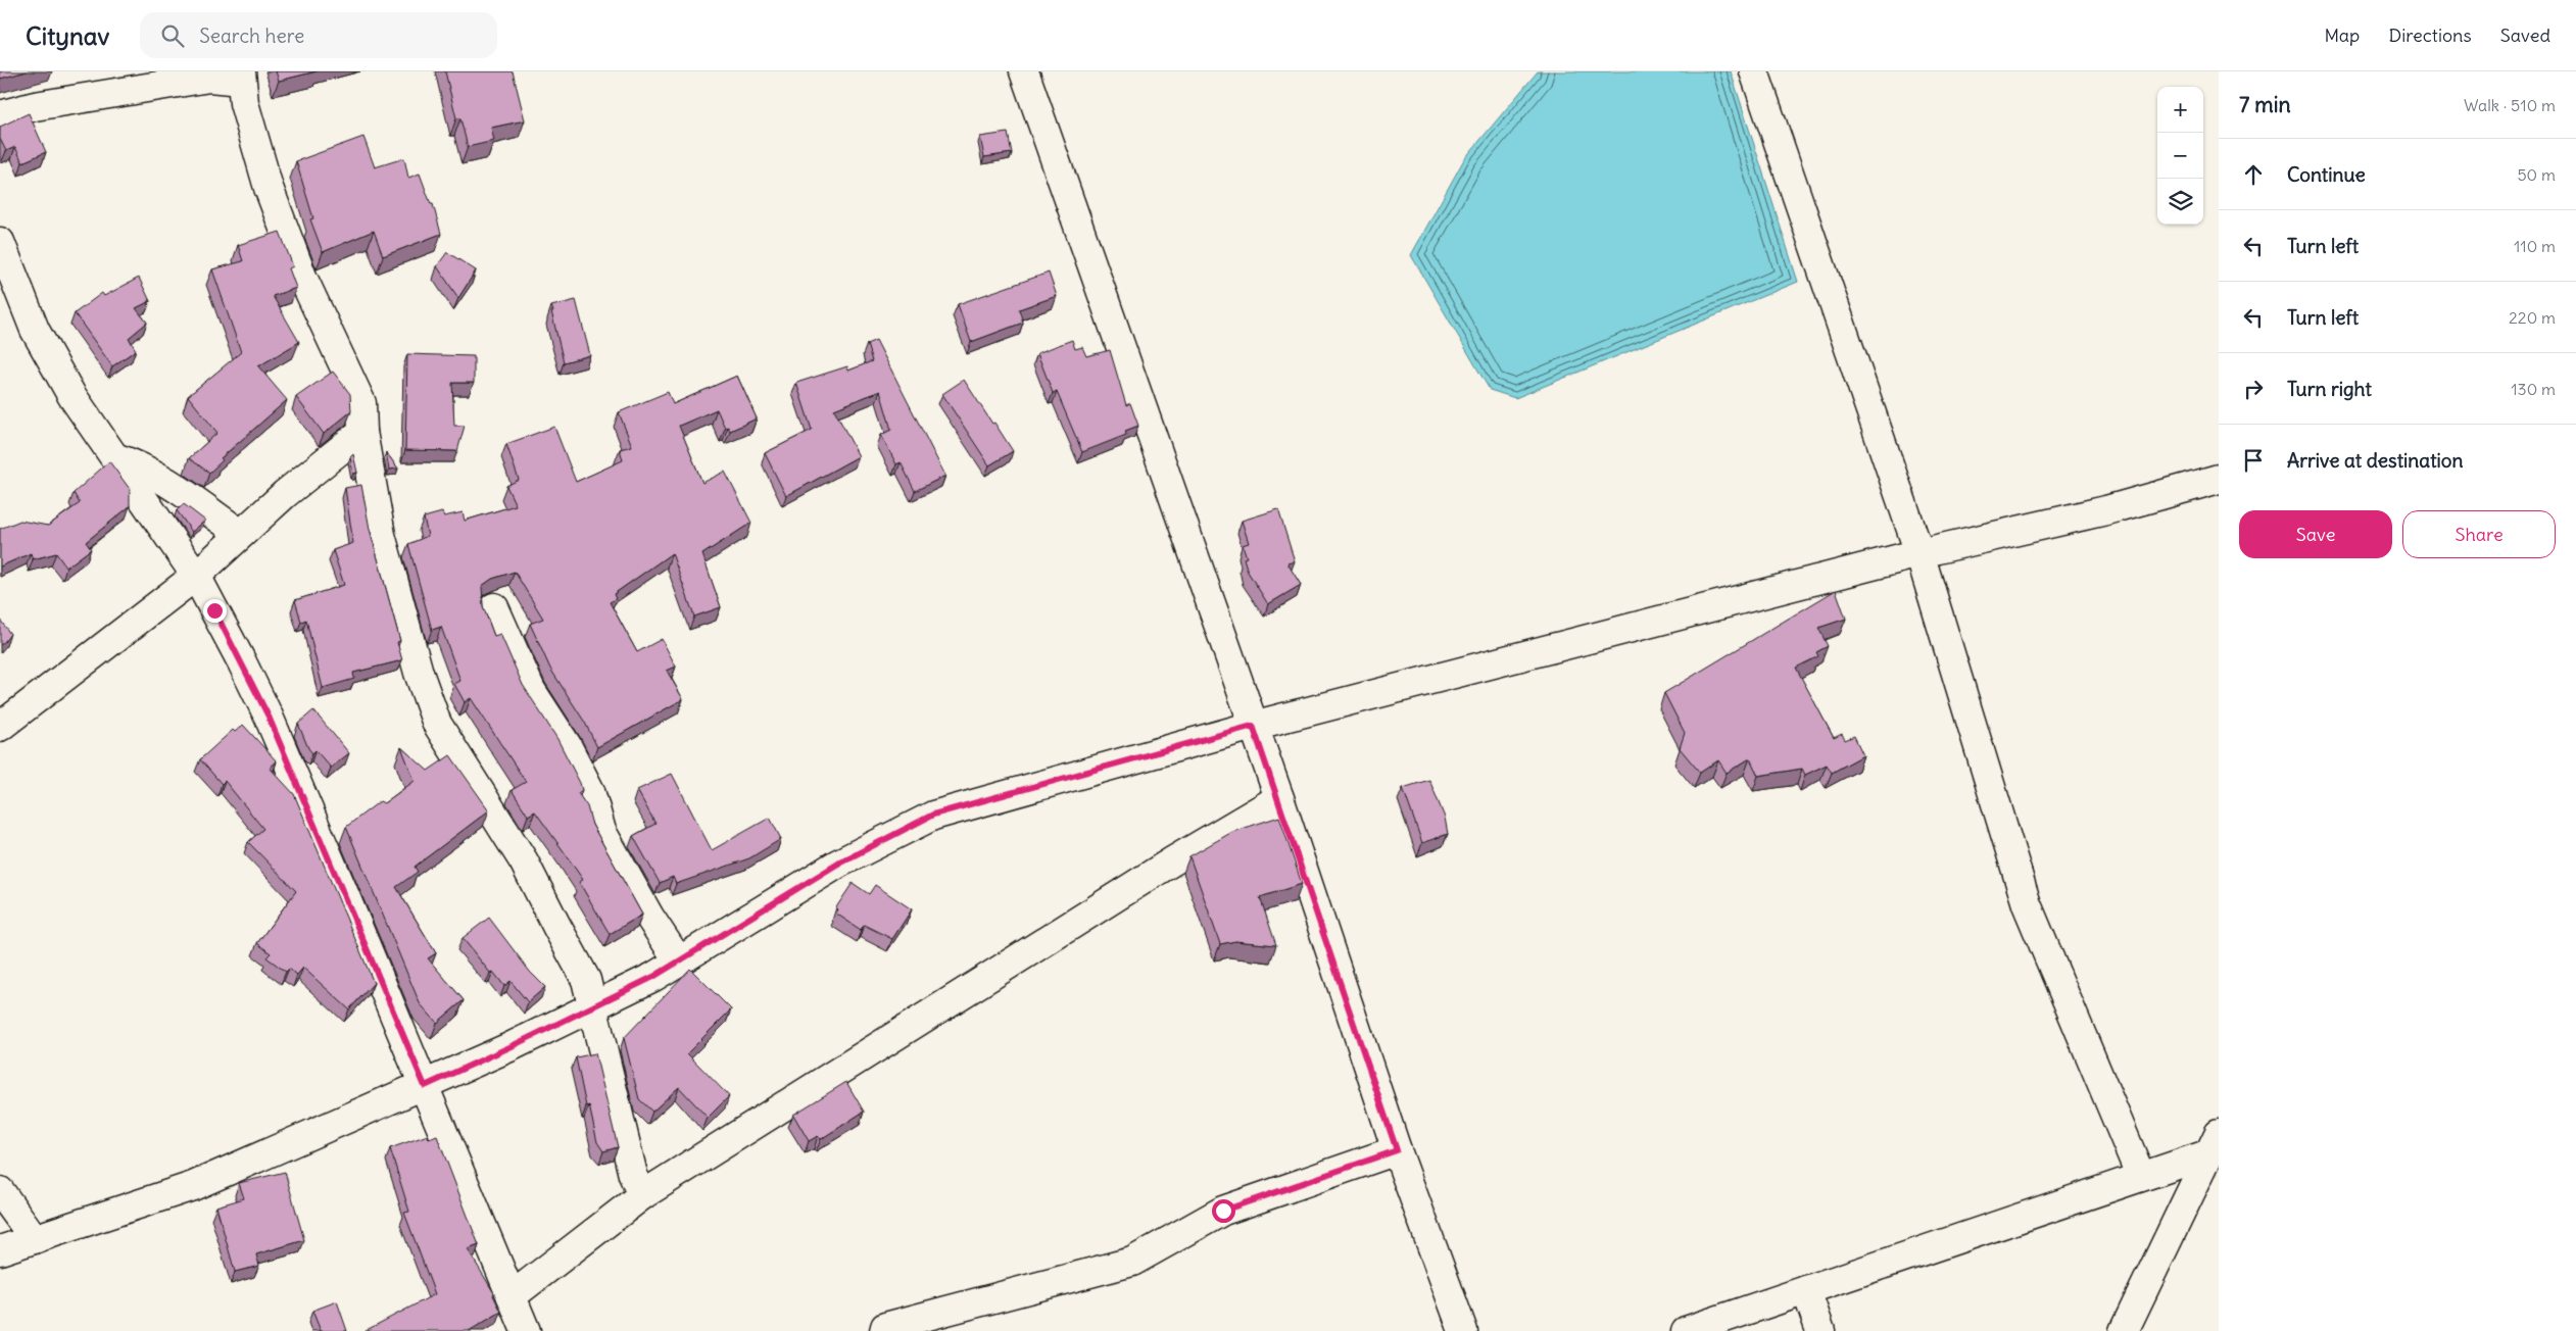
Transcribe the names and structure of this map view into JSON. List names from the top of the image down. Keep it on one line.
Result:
{"page":{"header":"Citynav","search":"Search here","nav":["Map","Directions","Saved"],"heading":["7 min","Walk · 510 m"],"map_buttons":["+","−"],"list":[["Continue","50 m"],["Turn left","110 m"],["Turn left","220 m"],["Turn right","130 m"],"Arrive at destination"],"buttons":["Save","Share"]}}
